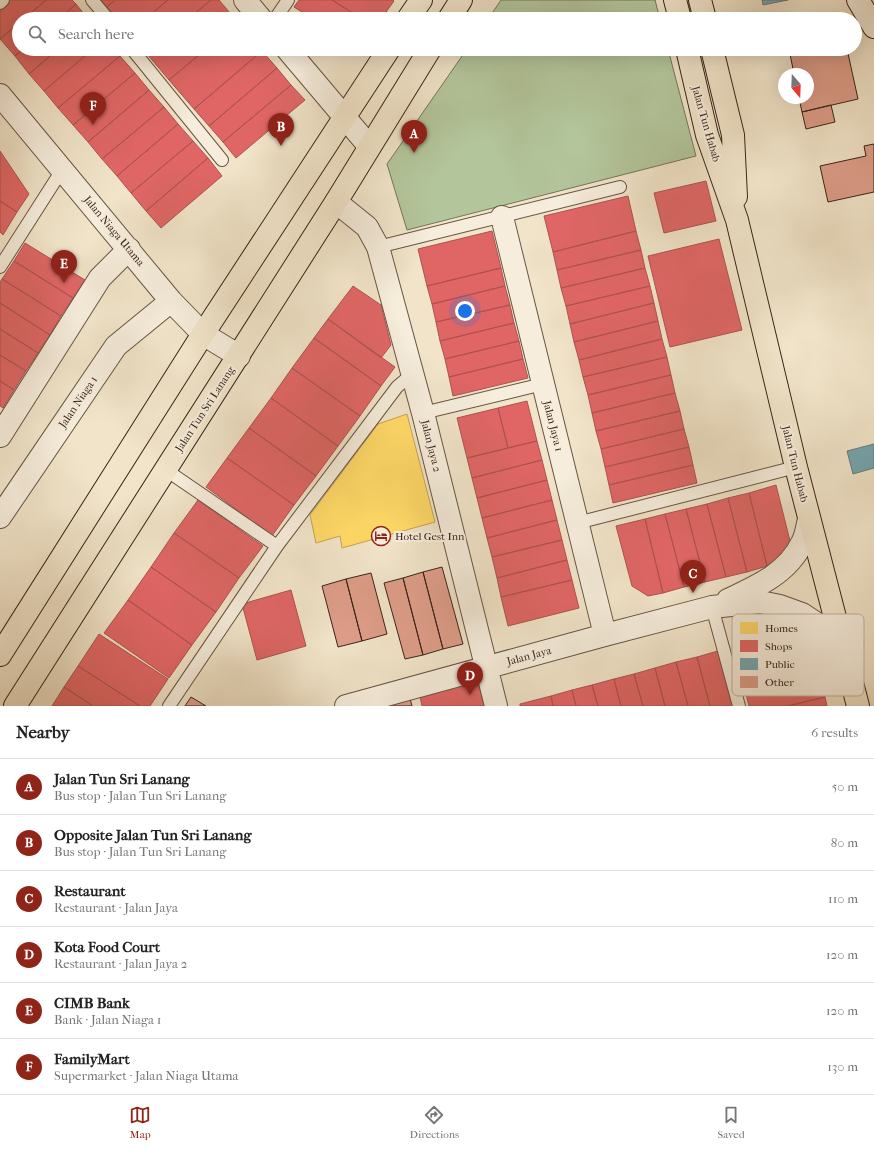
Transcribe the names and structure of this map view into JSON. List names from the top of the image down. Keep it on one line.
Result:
{"streets":{"main road":["Jalan Tun Habab","Jalan Tun Sri Lanang"],"street":["Jalan Niaga Utama","Jalan Niaga 1","Jalan Jaya 1","Jalan Jaya 2","Jalan Jaya"]},"crossings":[["Jalan Tun Habab","Jalan Jaya"],["Jalan Niaga Utama","Jalan Niaga 1"],["Jalan Niaga Utama","Jalan Tun Sri Lanang"],["Jalan Tun Sri Lanang","Jalan Jaya 2"],["Jalan Jaya 1","Jalan Jaya"],["Jalan Jaya 2","Jalan Jaya"]],"places":{"hotel":["Hotel Gest Inn"]},"legend":["Homes","Shops","Public","Other"],"north":"bottom","page":{"search":"Search here","pins":["F","B","A","E","C","D"],"heading":["Nearby","6 results"],"list":[{"mark":"A","name":"Jalan Tun Sri Lanang","note":"Bus stop · Jalan Tun Sri Lanang","value":"50 m"},{"mark":"B","name":"Opposite Jalan Tun Sri Lanang","note":"Bus stop · Jalan Tun Sri Lanang","value":"80 m"},{"mark":"C","name":"Restaurant","note":"Restaurant · Jalan Jaya","value":"110 m"},{"mark":"D","name":"Kota Food Court","note":"Restaurant · Jalan Jaya 2","value":"120 m"},{"mark":"E","name":"CIMB Bank","note":"Bank · Jalan Niaga 1","value":"120 m"},{"mark":"F","name":"FamilyMart","note":"Supermarket · Jalan Niaga Utama","value":"130 m"}],"nav":["Map","Directions","Saved"]}}
